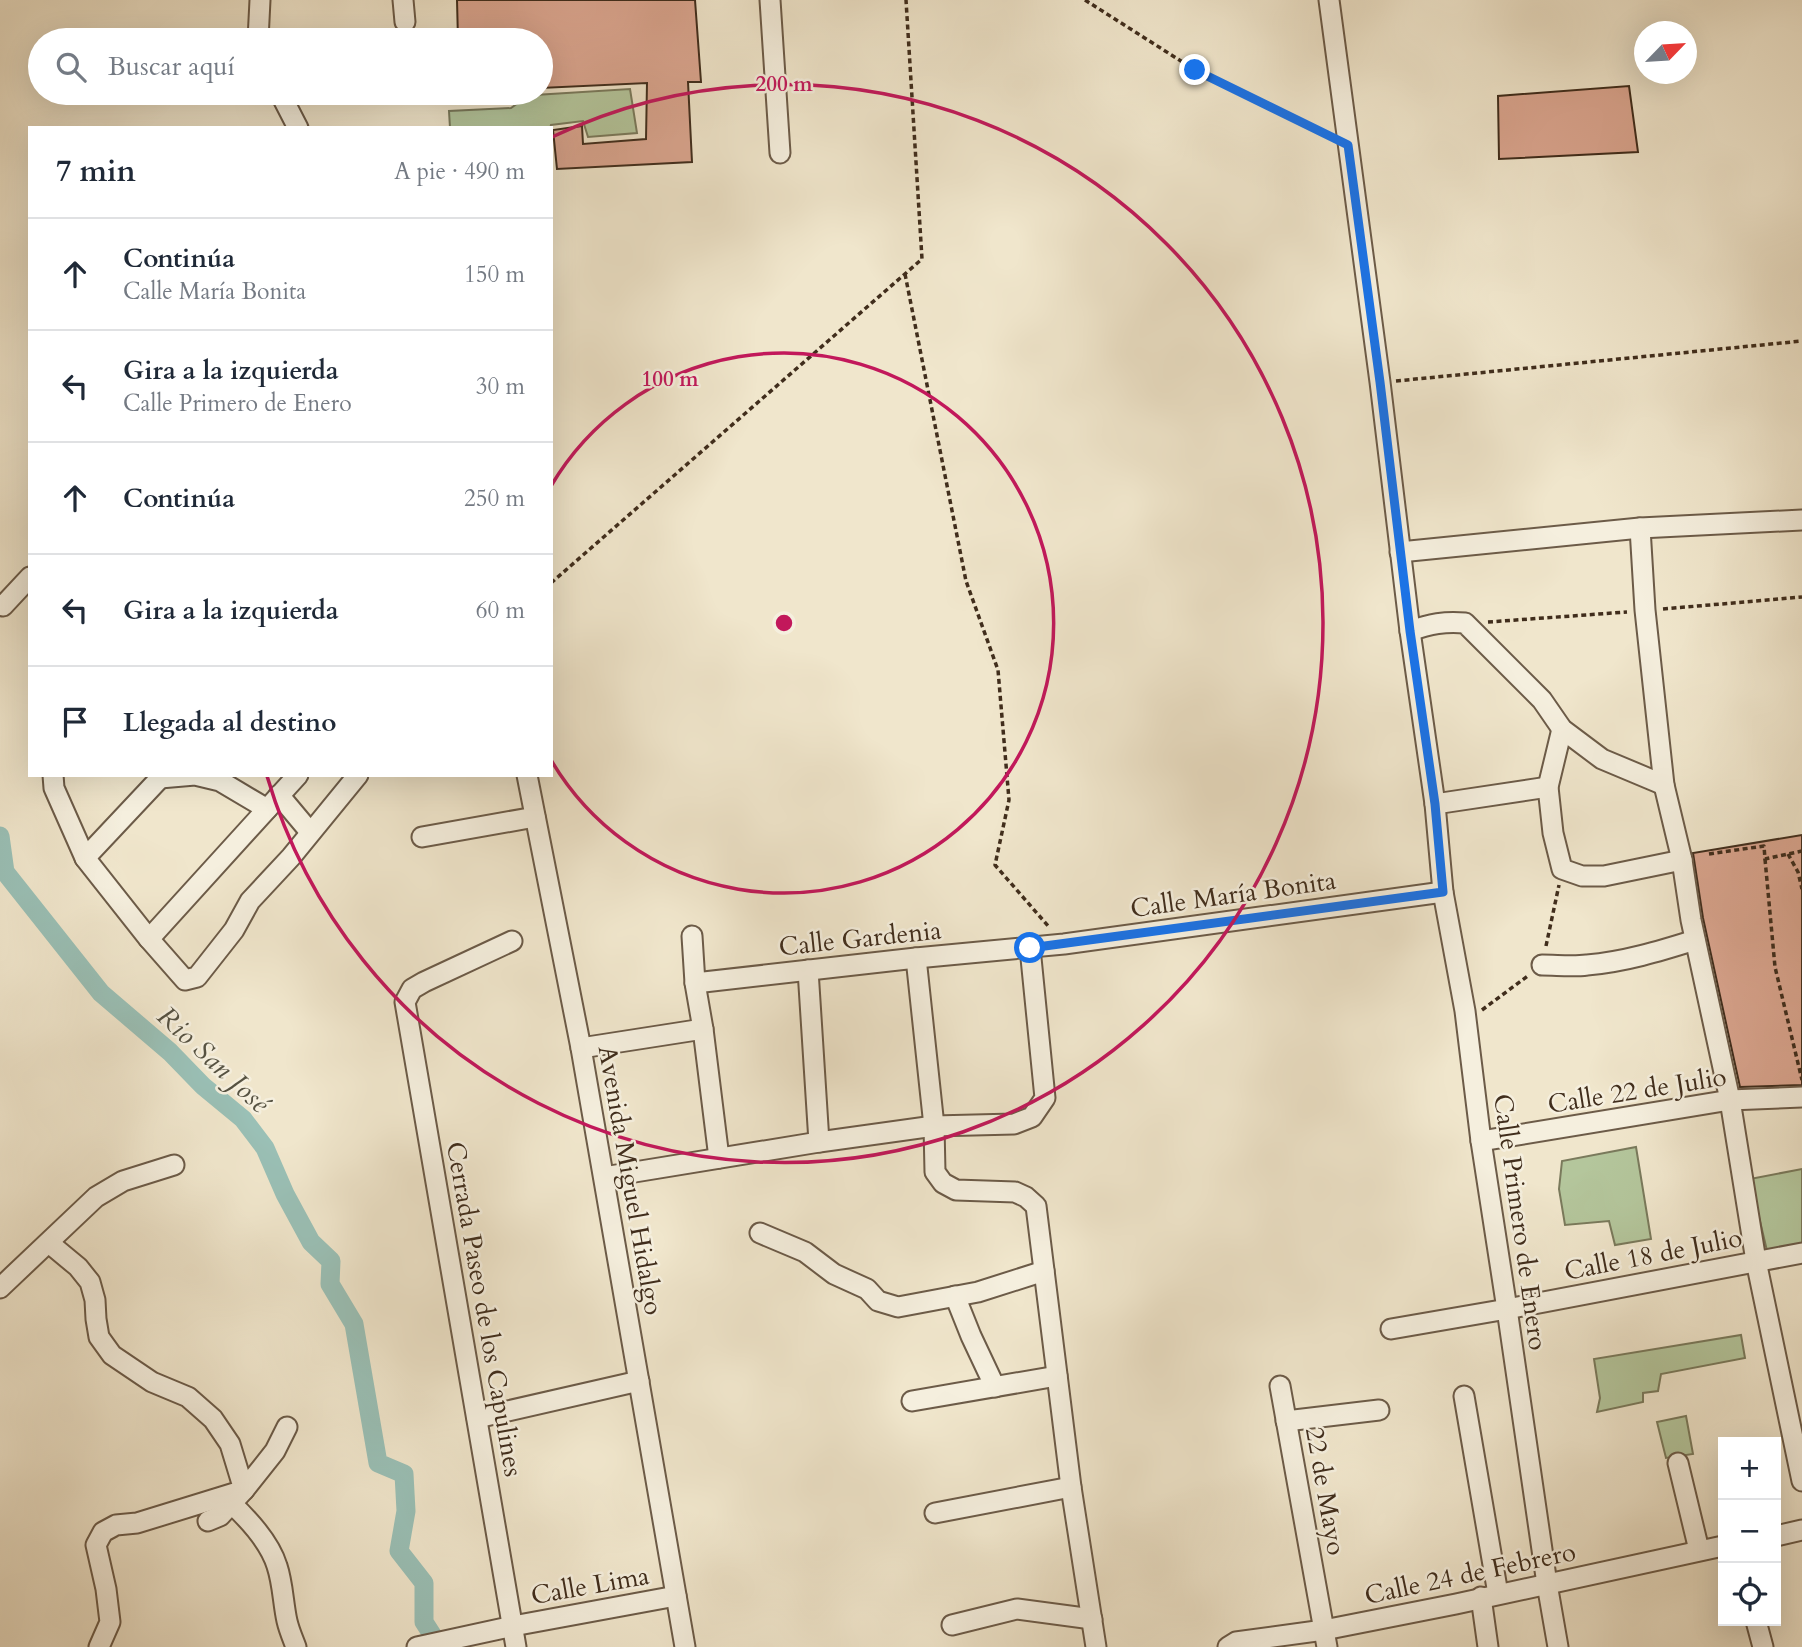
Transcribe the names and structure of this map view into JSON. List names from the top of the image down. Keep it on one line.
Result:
{"streets":{"street":["Calle María Bonita","Calle Gardenia","Calle 22 de Julio","Avenida Miguel Hidalgo","Calle Primero de Enero","Calle 18 de Julio","Cerrada Paseo de los Capulines","22 de Mayo","Calle 24 de Febrero","Calle Lima"]},"crossings":[["Calle María Bonita","Calle Gardenia"],["Calle María Bonita","Calle Primero de Enero"],["Calle 22 de Julio","Calle Primero de Enero"],["Avenida Miguel Hidalgo","Calle Lima"],["Calle Primero de Enero","Calle 18 de Julio"],["Calle Primero de Enero","Calle 24 de Febrero"],["Cerrada Paseo de los Capulines","Calle Lima"],["22 de Mayo","Calle 24 de Febrero"]],"water":["Rio San José"],"north":"top right","page":{"search":"Buscar aquí","heading":["7 min","A pie · 490 m"],"list":[["Continúa","Calle María Bonita","150 m"],["Gira a la izquierda","Calle Primero de Enero","30 m"],["Continúa","250 m"],["Gira a la izquierda","60 m"],"Llegada al destino"],"map_buttons":["+","−"]},"rings":["200 m","100 m"]}
